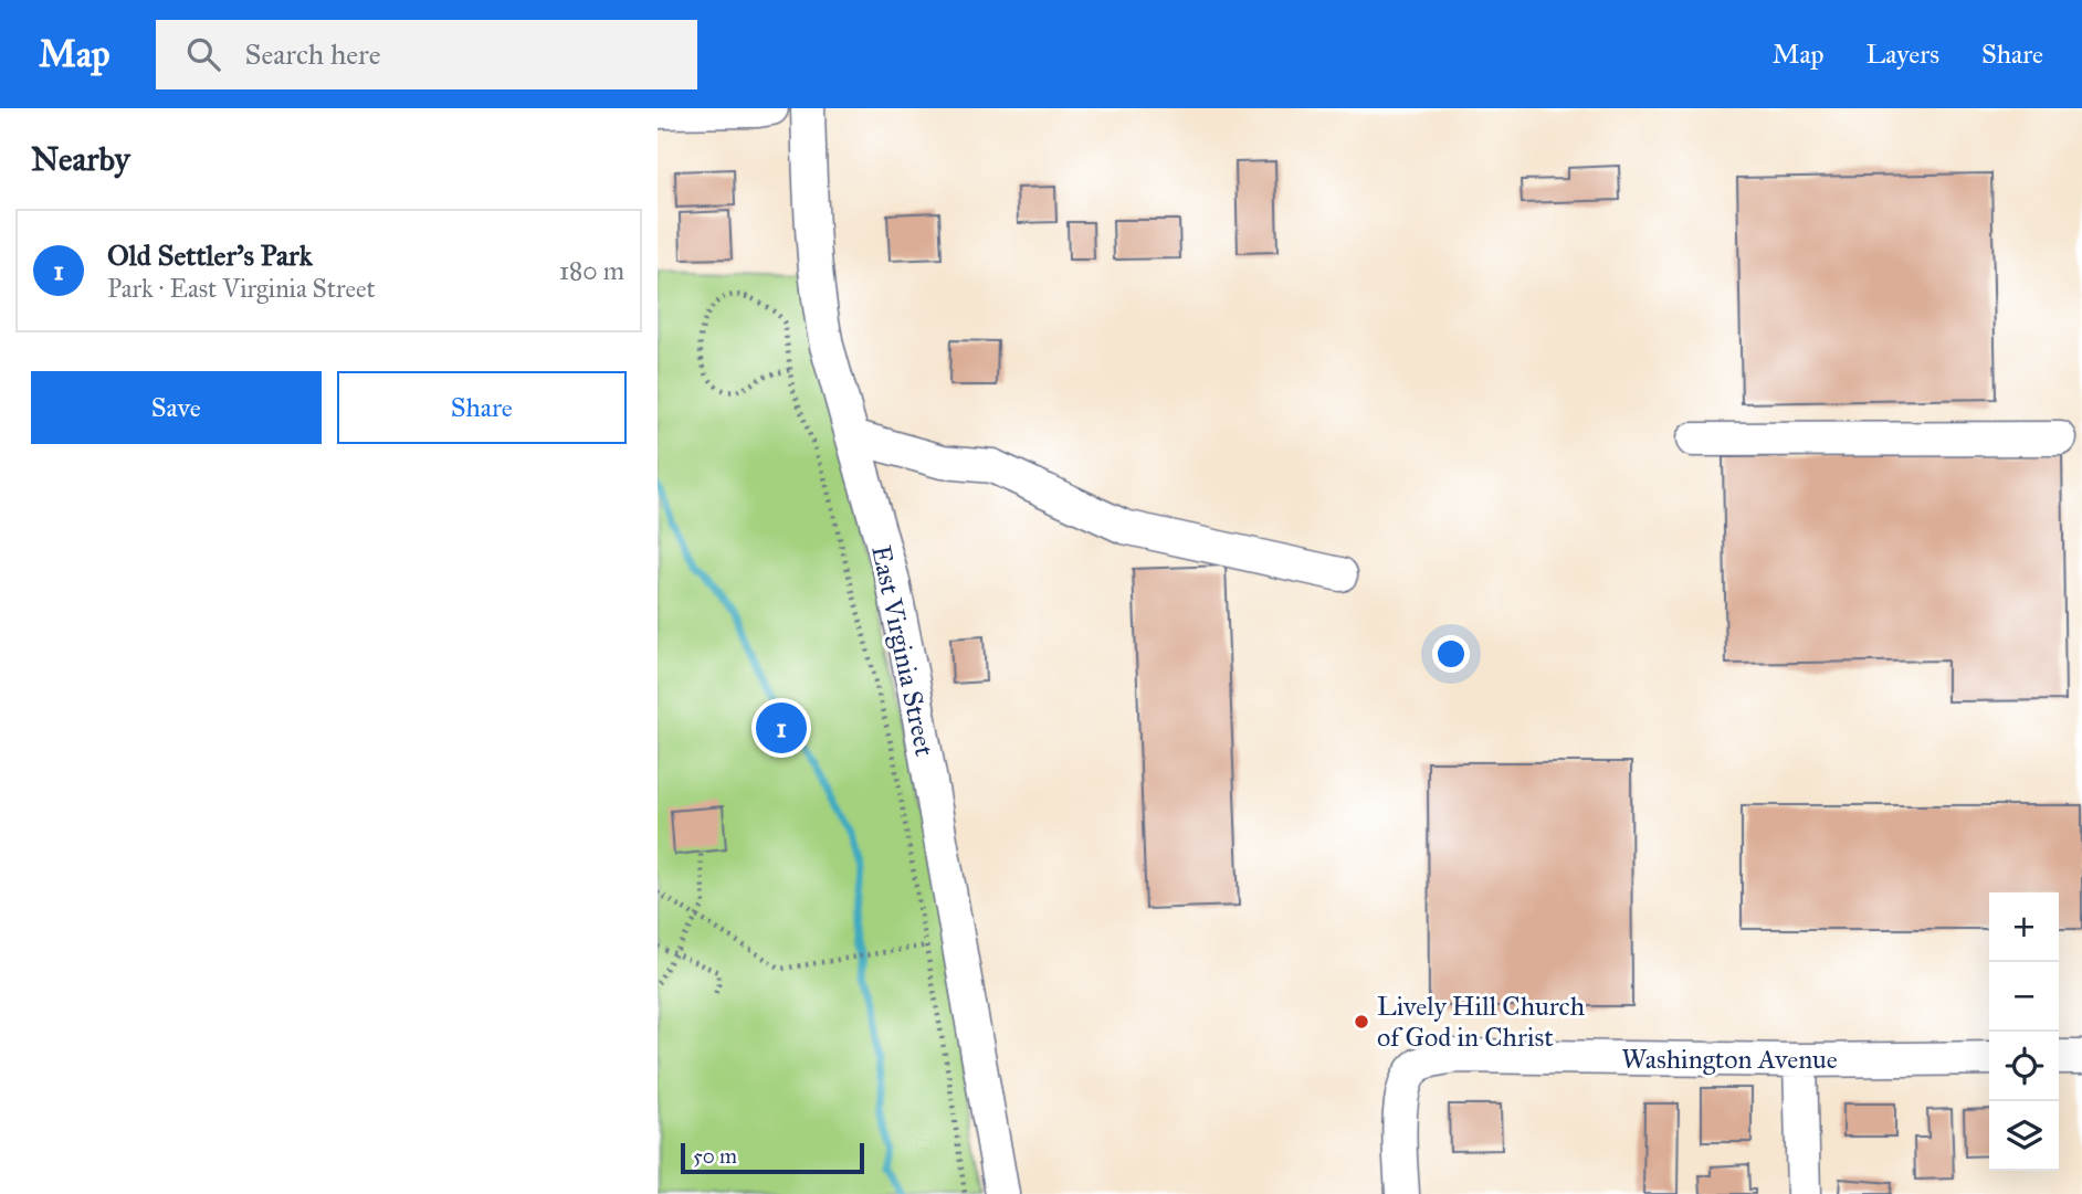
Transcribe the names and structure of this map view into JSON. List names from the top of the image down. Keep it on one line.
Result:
{"streets":{"street":["East Virginia Street","Washington Avenue"]},"places":["Lively Hill Church of God in Christ"],"scale_bar":"50 m","page":{"header":"Map","search":"Search here","nav":["Map","Layers","Share"],"heading":"Nearby","list":[{"mark":"1","name":"Old Settler's Park","note":"Park · East Virginia Street","value":"180 m"}],"buttons":["Save","Share"],"pins":"1","map_buttons":["+","−"],"scale":"50 m"}}
